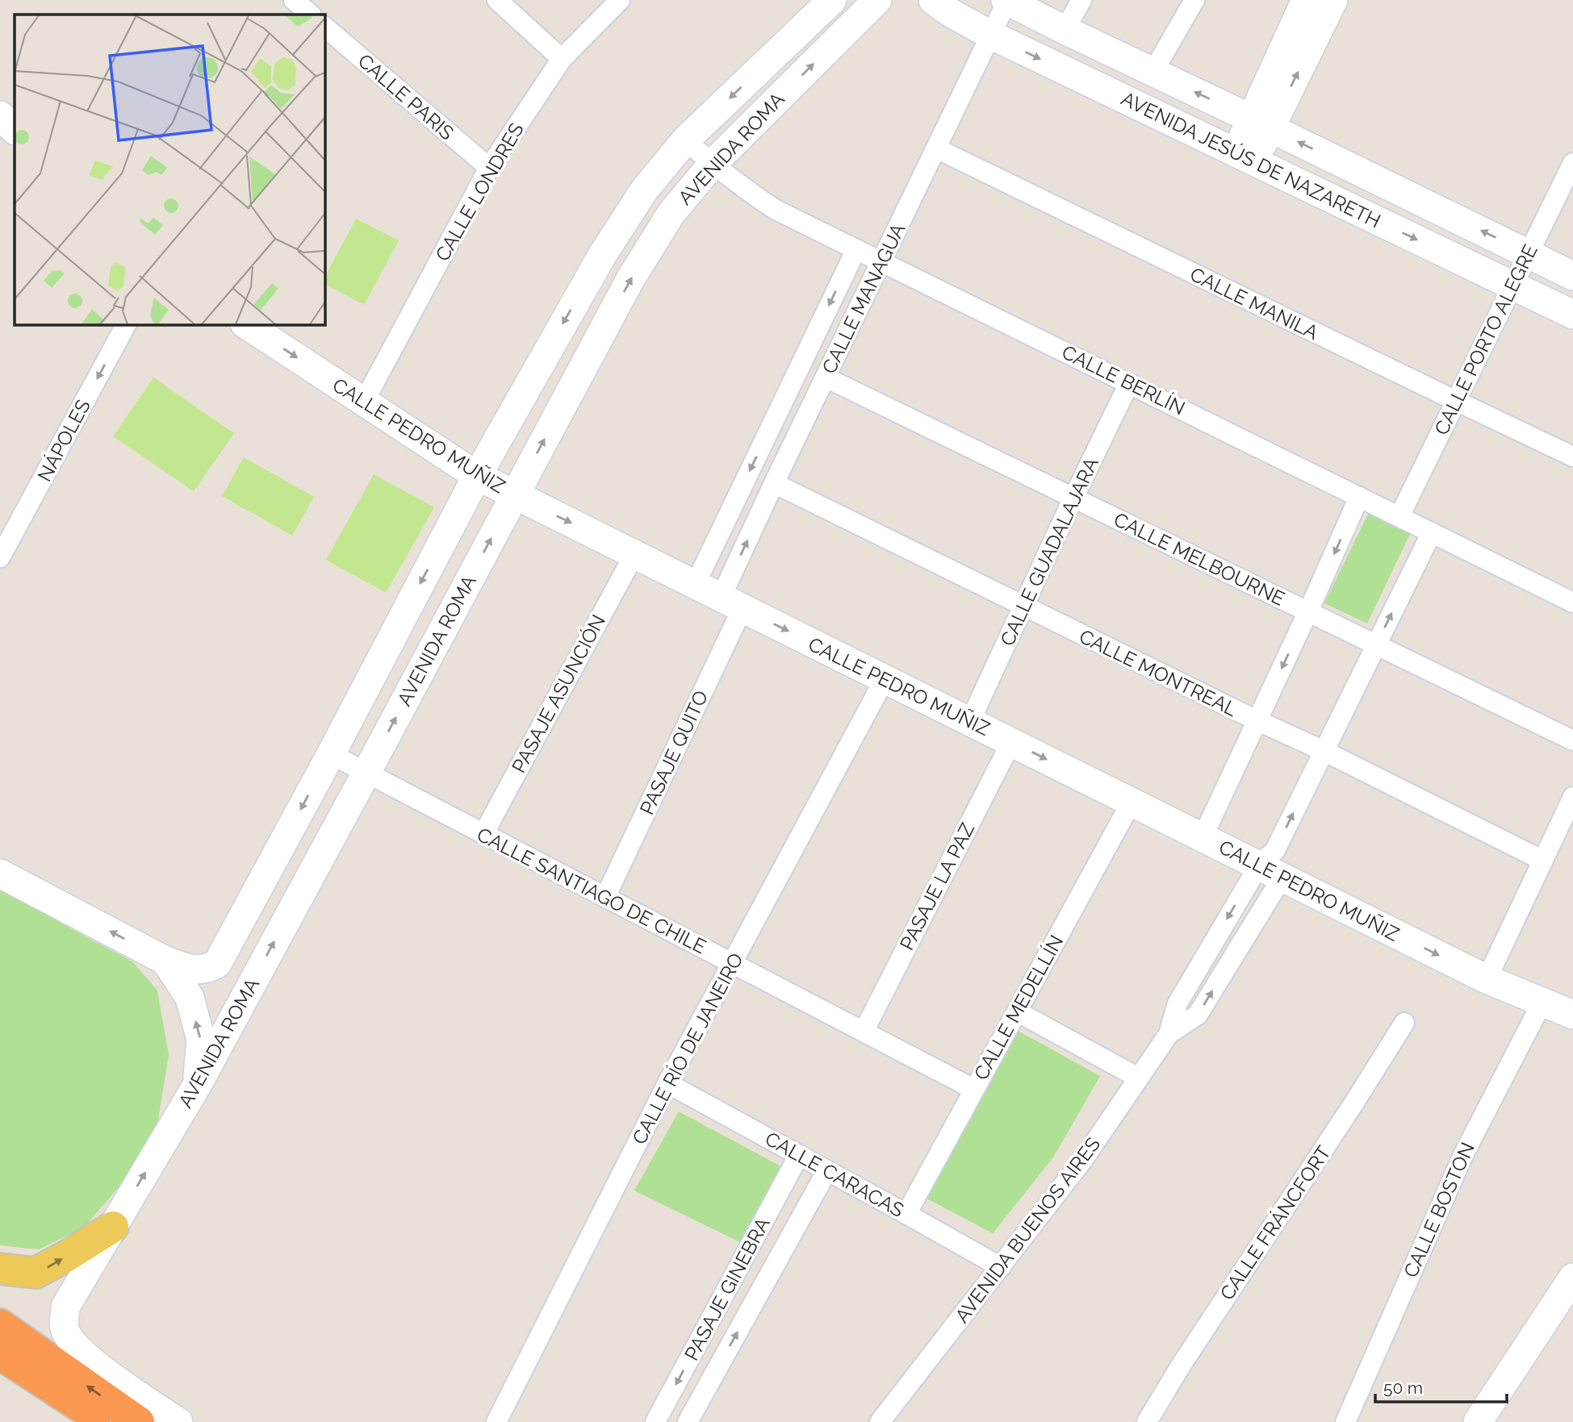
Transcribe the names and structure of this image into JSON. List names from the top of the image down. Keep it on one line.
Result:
{"streets":{"main road":["AVENIDA ROMA","AVENIDA JESÚS DE NAZARETH","CALLE PEDRO MUÑIZ"],"street":["CALLE PARIS","CALLE LONDRES","CALLE MANAGUA","CALLE MANILA","CALLE PORTO ALEGRE","CALLE BERLÍN","NÁPOLES","CALLE GUADALAJARA","CALLE MELBOURNE","CALLE MONTREAL","PASAJE ASUNCIÓN","PASAJE QUITO","PASAJE LA PAZ","CALLE SANTIAGO DE CHILE","CALLE MEDELLÍN","CALLE RÍO DE JANEIRO","CALLE CARACAS","CALLE BOSTON","CALLE FRÁNCFORT","AVENIDA BUENOS AIRES","PASAJE GINEBRA"]},"crossings":[["CALLE PARIS","CALLE LONDRES"],["AVENIDA ROMA","CALLE BERLÍN"],["AVENIDA ROMA","CALLE PEDRO MUÑIZ"],["AVENIDA ROMA","CALLE SANTIAGO DE CHILE"],["AVENIDA JESÚS DE NAZARETH","CALLE MANAGUA"],["AVENIDA JESÚS DE NAZARETH","CALLE PORTO ALEGRE"],["CALLE LONDRES","CALLE PEDRO MUÑIZ"],["CALLE MANAGUA","CALLE MANILA"],["CALLE MANAGUA","CALLE BERLÍN"],["CALLE MANAGUA","CALLE PEDRO MUÑIZ"],["CALLE MANAGUA","CALLE MELBOURNE"],["CALLE MANAGUA","CALLE MONTREAL"],["CALLE MANAGUA","PASAJE QUITO"],["CALLE MANILA","CALLE PORTO ALEGRE"],["CALLE PORTO ALEGRE","CALLE BERLÍN"],["CALLE BERLÍN","CALLE GUADALAJARA"],["CALLE PEDRO MUÑIZ","CALLE GUADALAJARA"],["CALLE PEDRO MUÑIZ","PASAJE ASUNCIÓN"],["CALLE PEDRO MUÑIZ","PASAJE QUITO"],["CALLE PEDRO MUÑIZ","PASAJE LA PAZ"],["CALLE PEDRO MUÑIZ","CALLE MEDELLÍN"],["CALLE PEDRO MUÑIZ","CALLE RÍO DE JANEIRO"],["CALLE PEDRO MUÑIZ","CALLE BOSTON"],["CALLE PEDRO MUÑIZ","AVENIDA BUENOS AIRES"],["CALLE GUADALAJARA","CALLE MELBOURNE"],["CALLE GUADALAJARA","CALLE MONTREAL"],["PASAJE ASUNCIÓN","CALLE SANTIAGO DE CHILE"],["PASAJE QUITO","CALLE SANTIAGO DE CHILE"],["PASAJE LA PAZ","CALLE SANTIAGO DE CHILE"],["CALLE SANTIAGO DE CHILE","CALLE MEDELLÍN"],["CALLE SANTIAGO DE CHILE","CALLE RÍO DE JANEIRO"],["CALLE MEDELLÍN","CALLE CARACAS"],["CALLE RÍO DE JANEIRO","CALLE CARACAS"],["CALLE CARACAS","AVENIDA BUENOS AIRES"],["CALLE CARACAS","PASAJE GINEBRA"]],"one_way":["CALLE PEDRO MUÑIZ","NÁPOLES"],"scale_bar":"50 m"}
